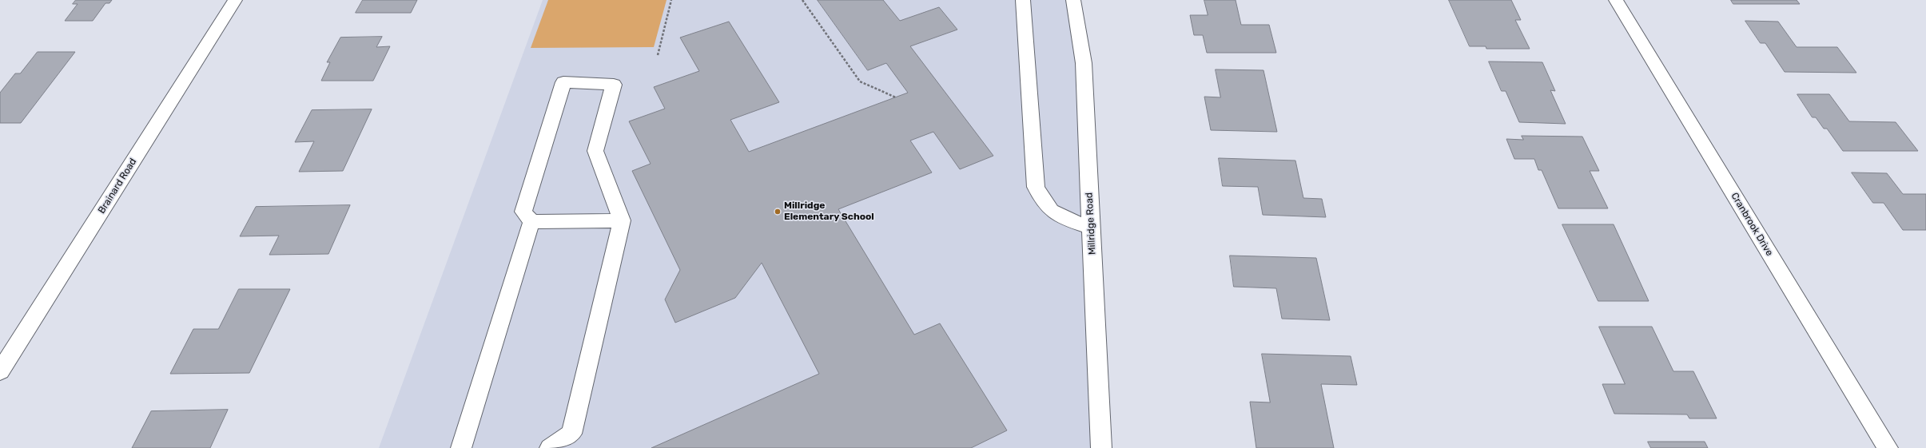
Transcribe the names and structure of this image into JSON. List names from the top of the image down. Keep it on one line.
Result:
{"streets":{"street":["Brainard Road","Millridge Road","Cranbrook Drive"]},"places":["Millridge Elementary School"]}
